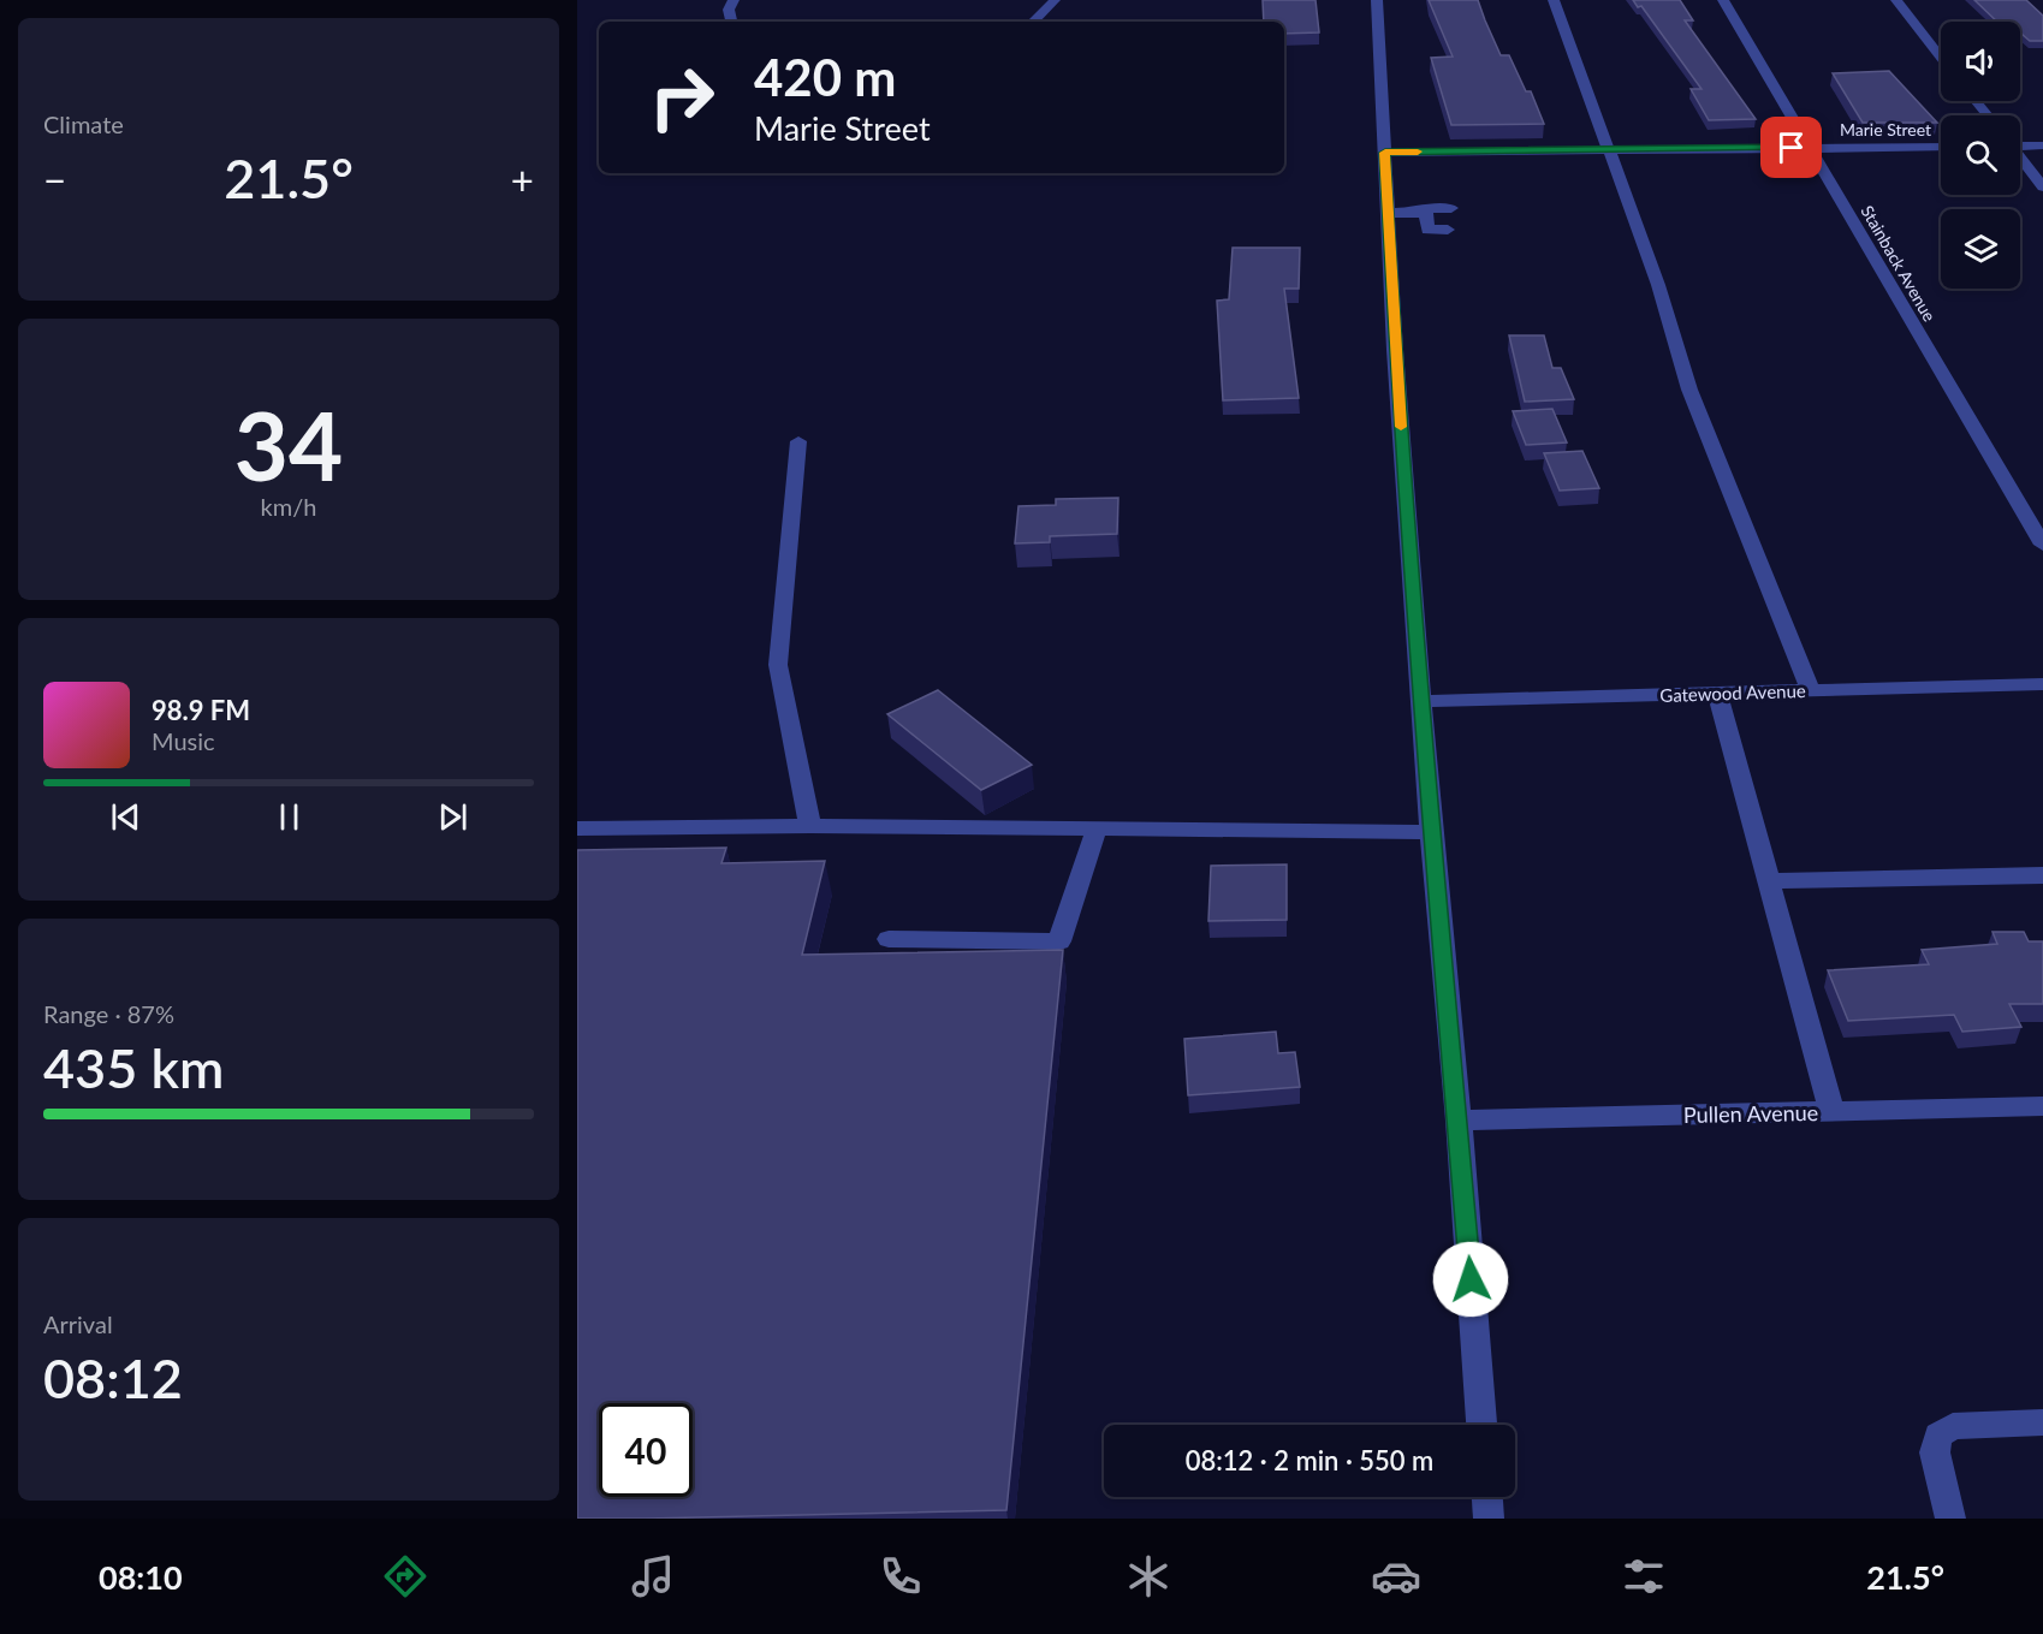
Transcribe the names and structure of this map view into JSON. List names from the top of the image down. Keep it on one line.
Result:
{"streets":{"street":["Marie Street","Stainback Avenue","Gatewood Avenue","Pullen Avenue"]},"crossings":[["Marie Street","Stainback Avenue"]],"page":{"tile":["Climate",["34","km/h"],["Range · 87%","435 km"],["Arrival","08:12"]],"turn":["420 m","Marie Street"],"heat":["−","21.5°","+"],"song":["98.9 FM","Music"],"limit":"40","trip":"08:12 · 2 min · 550 m","tabs":["08:10","21.5°"]}}
